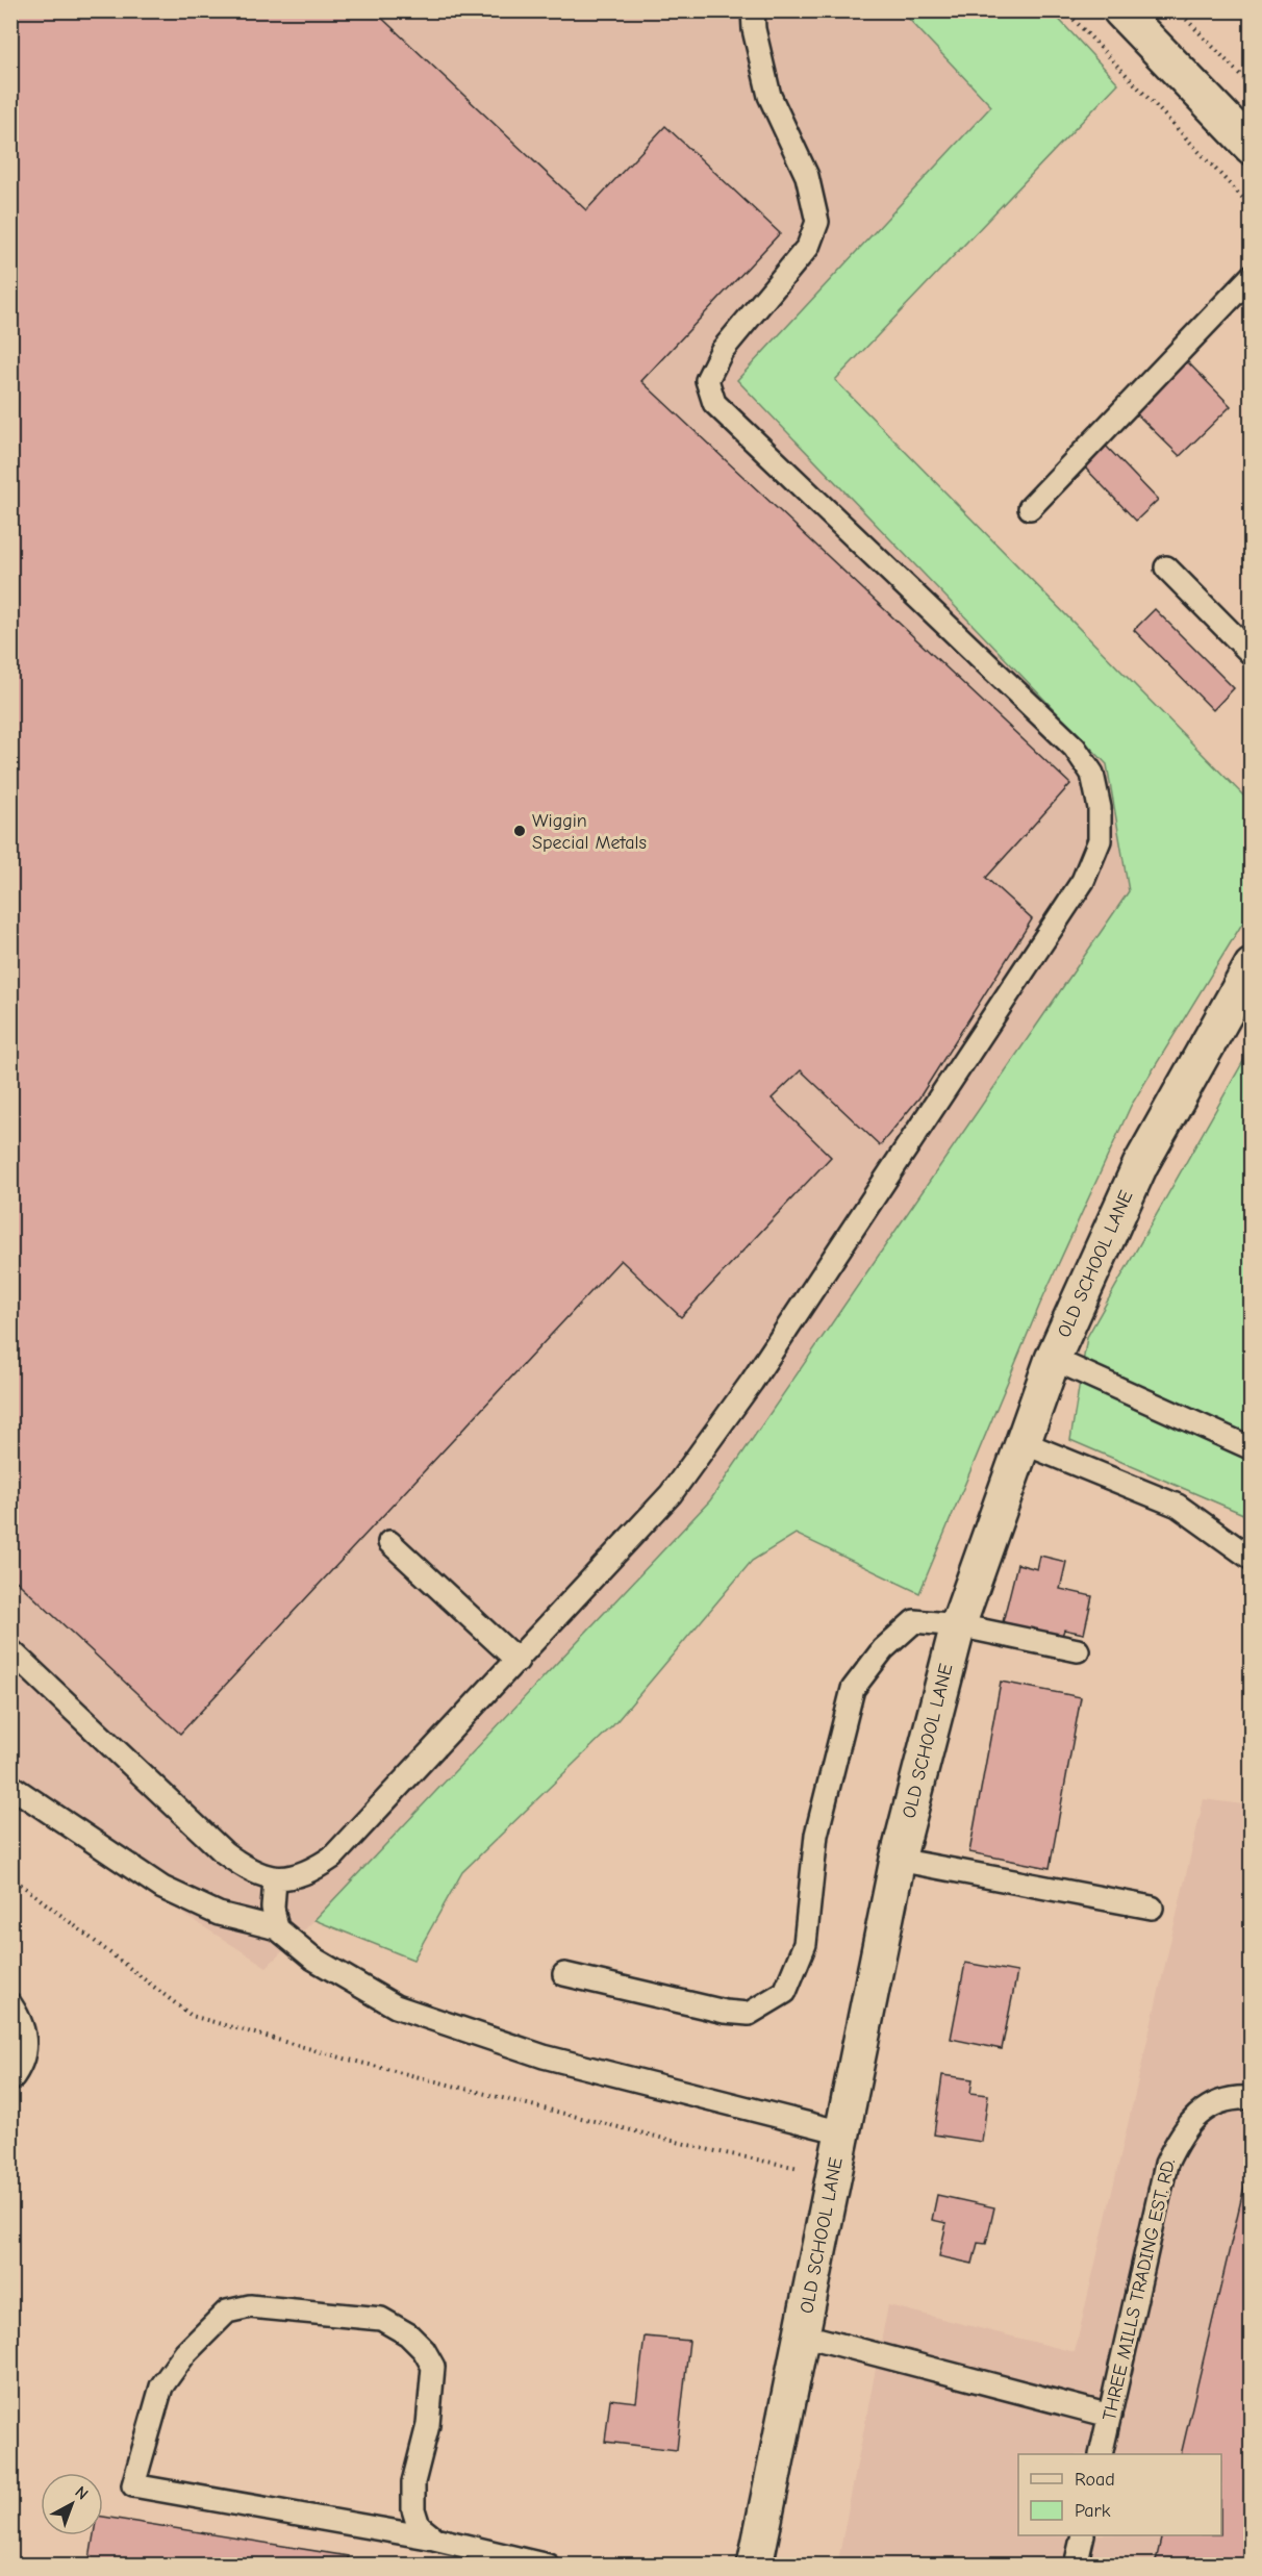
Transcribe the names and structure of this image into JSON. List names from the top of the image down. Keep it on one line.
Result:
{"streets":{"street":["OLD SCHOOL LANE"],"lane":["THREE MILLS TRADING EST. RD."]},"places":["Wiggin Special Metals"],"legend":["Road","Park"],"north":"top right"}
